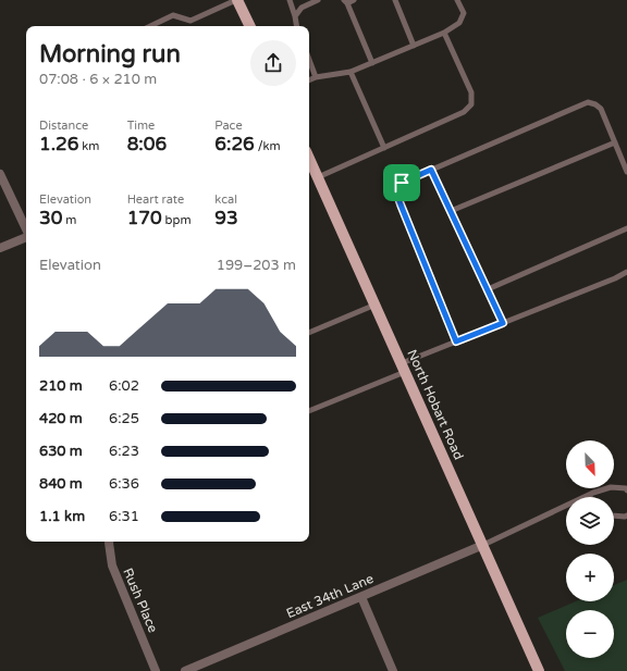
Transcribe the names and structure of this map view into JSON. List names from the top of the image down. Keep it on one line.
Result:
{"streets":{"main road":["North Hobart Road"],"street":["East 34th Lane","Rush Place"]},"crossings":[["North Hobart Road","East 34th Lane"]],"north":"bottom right","page":{"heading":["Morning run","07:08 · 6 × 210 m"],"stats":[["Distance","1.26 km"],["Time","8:06"],["Pace","6:26 /km"],["Elevation","30 m"],["Heart rate","170 bpm"],["kcal","93"]],"chart":["Elevation","199–203 m"],"list":[{"name":"210 m","note":"6:02"},{"name":"420 m","note":"6:25"},{"name":"630 m","note":"6:23"},{"name":"840 m","note":"6:36"},{"name":"1.1 km","note":"6:31"}],"map_buttons":["+","−"]}}
